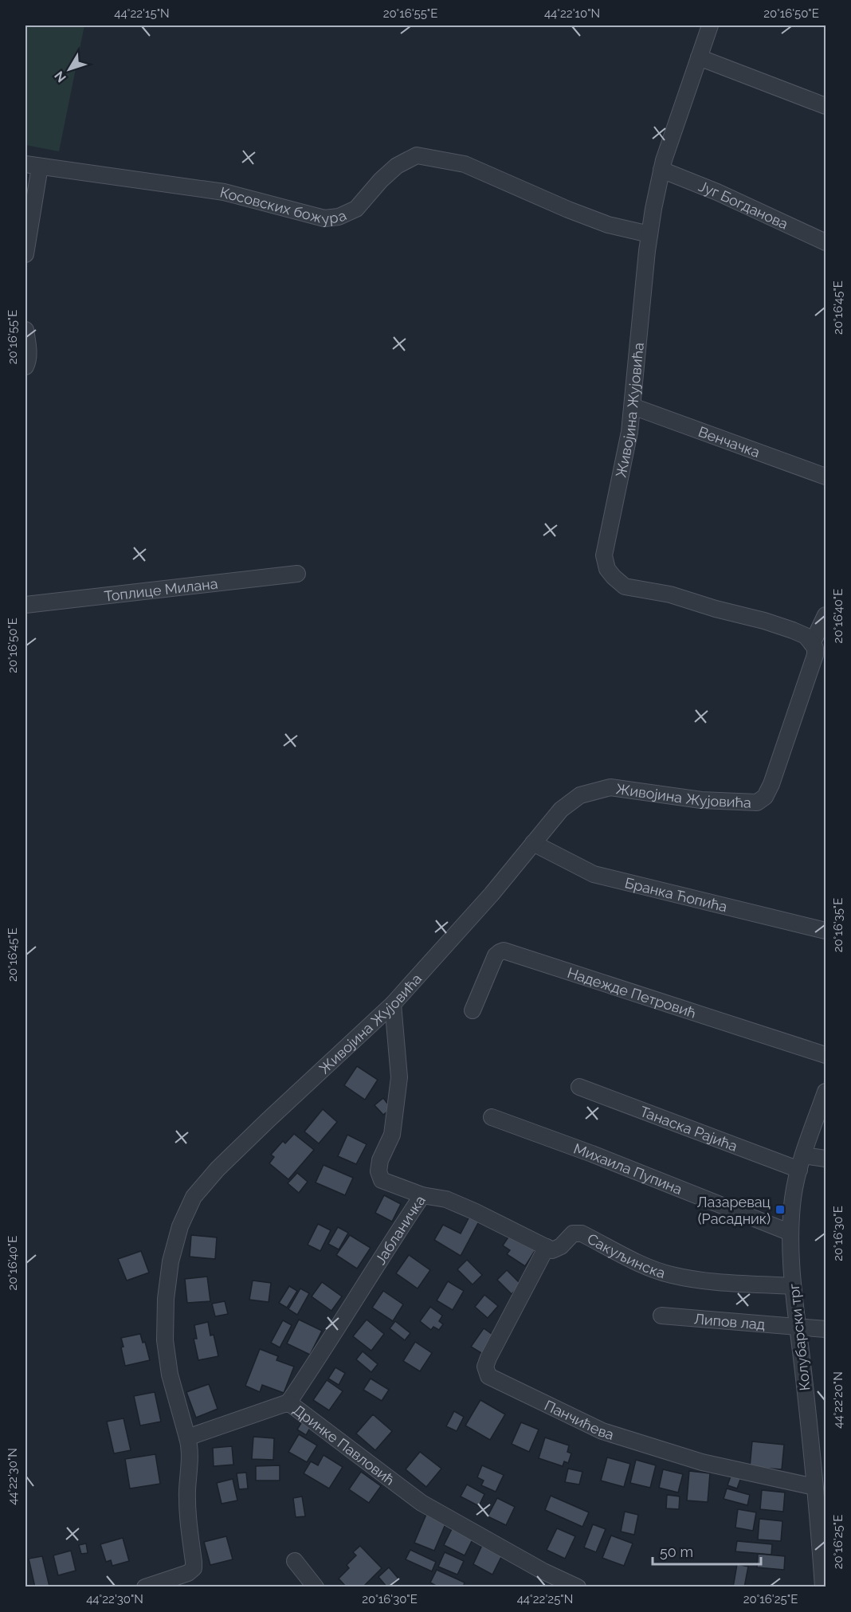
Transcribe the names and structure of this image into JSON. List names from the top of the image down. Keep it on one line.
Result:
{"streets":{"street":["Косовских божура","Југ Богданова","Живојина Жујовића","Венчачка","Топлице Милана","Бранка Ћопића","Надежде Петровић","Танаска Рајића","Михаила Пупина","Јабланичка","Сакуљинска","Липов лад","Колубарски трг","Панчићева","Дринке Павловић"]},"crossings":[["Косовских божура","Живојина Жујовића"],["Југ Богданова","Живојина Жујовића"],["Живојина Жујовића","Венчачка"],["Живојина Жујовића","Бранка Ћопића"],["Живојина Жујовића","Јабланичка"],["Живојина Жујовића","Дринке Павловић"],["Танаска Рајића","Колубарски трг"],["Михаила Пупина","Колубарски трг"],["Јабланичка","Дринке Павловић"],["Сакуљинска","Колубарски трг"],["Сакуљинска","Панчићева"],["Липов лад","Колубарски трг"],["Колубарски трг","Панчићева"]],"places":{"transit":["Лазаревац (Расадник)"]},"scale_bar":"50 m","north":"bottom left","coordinates":["44°22'15\"N","20°16'55\"E","44°22'10\"N","20°16'50\"E","20°16'45\"E","20°16'40\"E","20°16'35\"E","20°16'30\"E","44°22'20\"N","44°22'30\"N","20°16'25\"E","44°22'25\"N"]}
